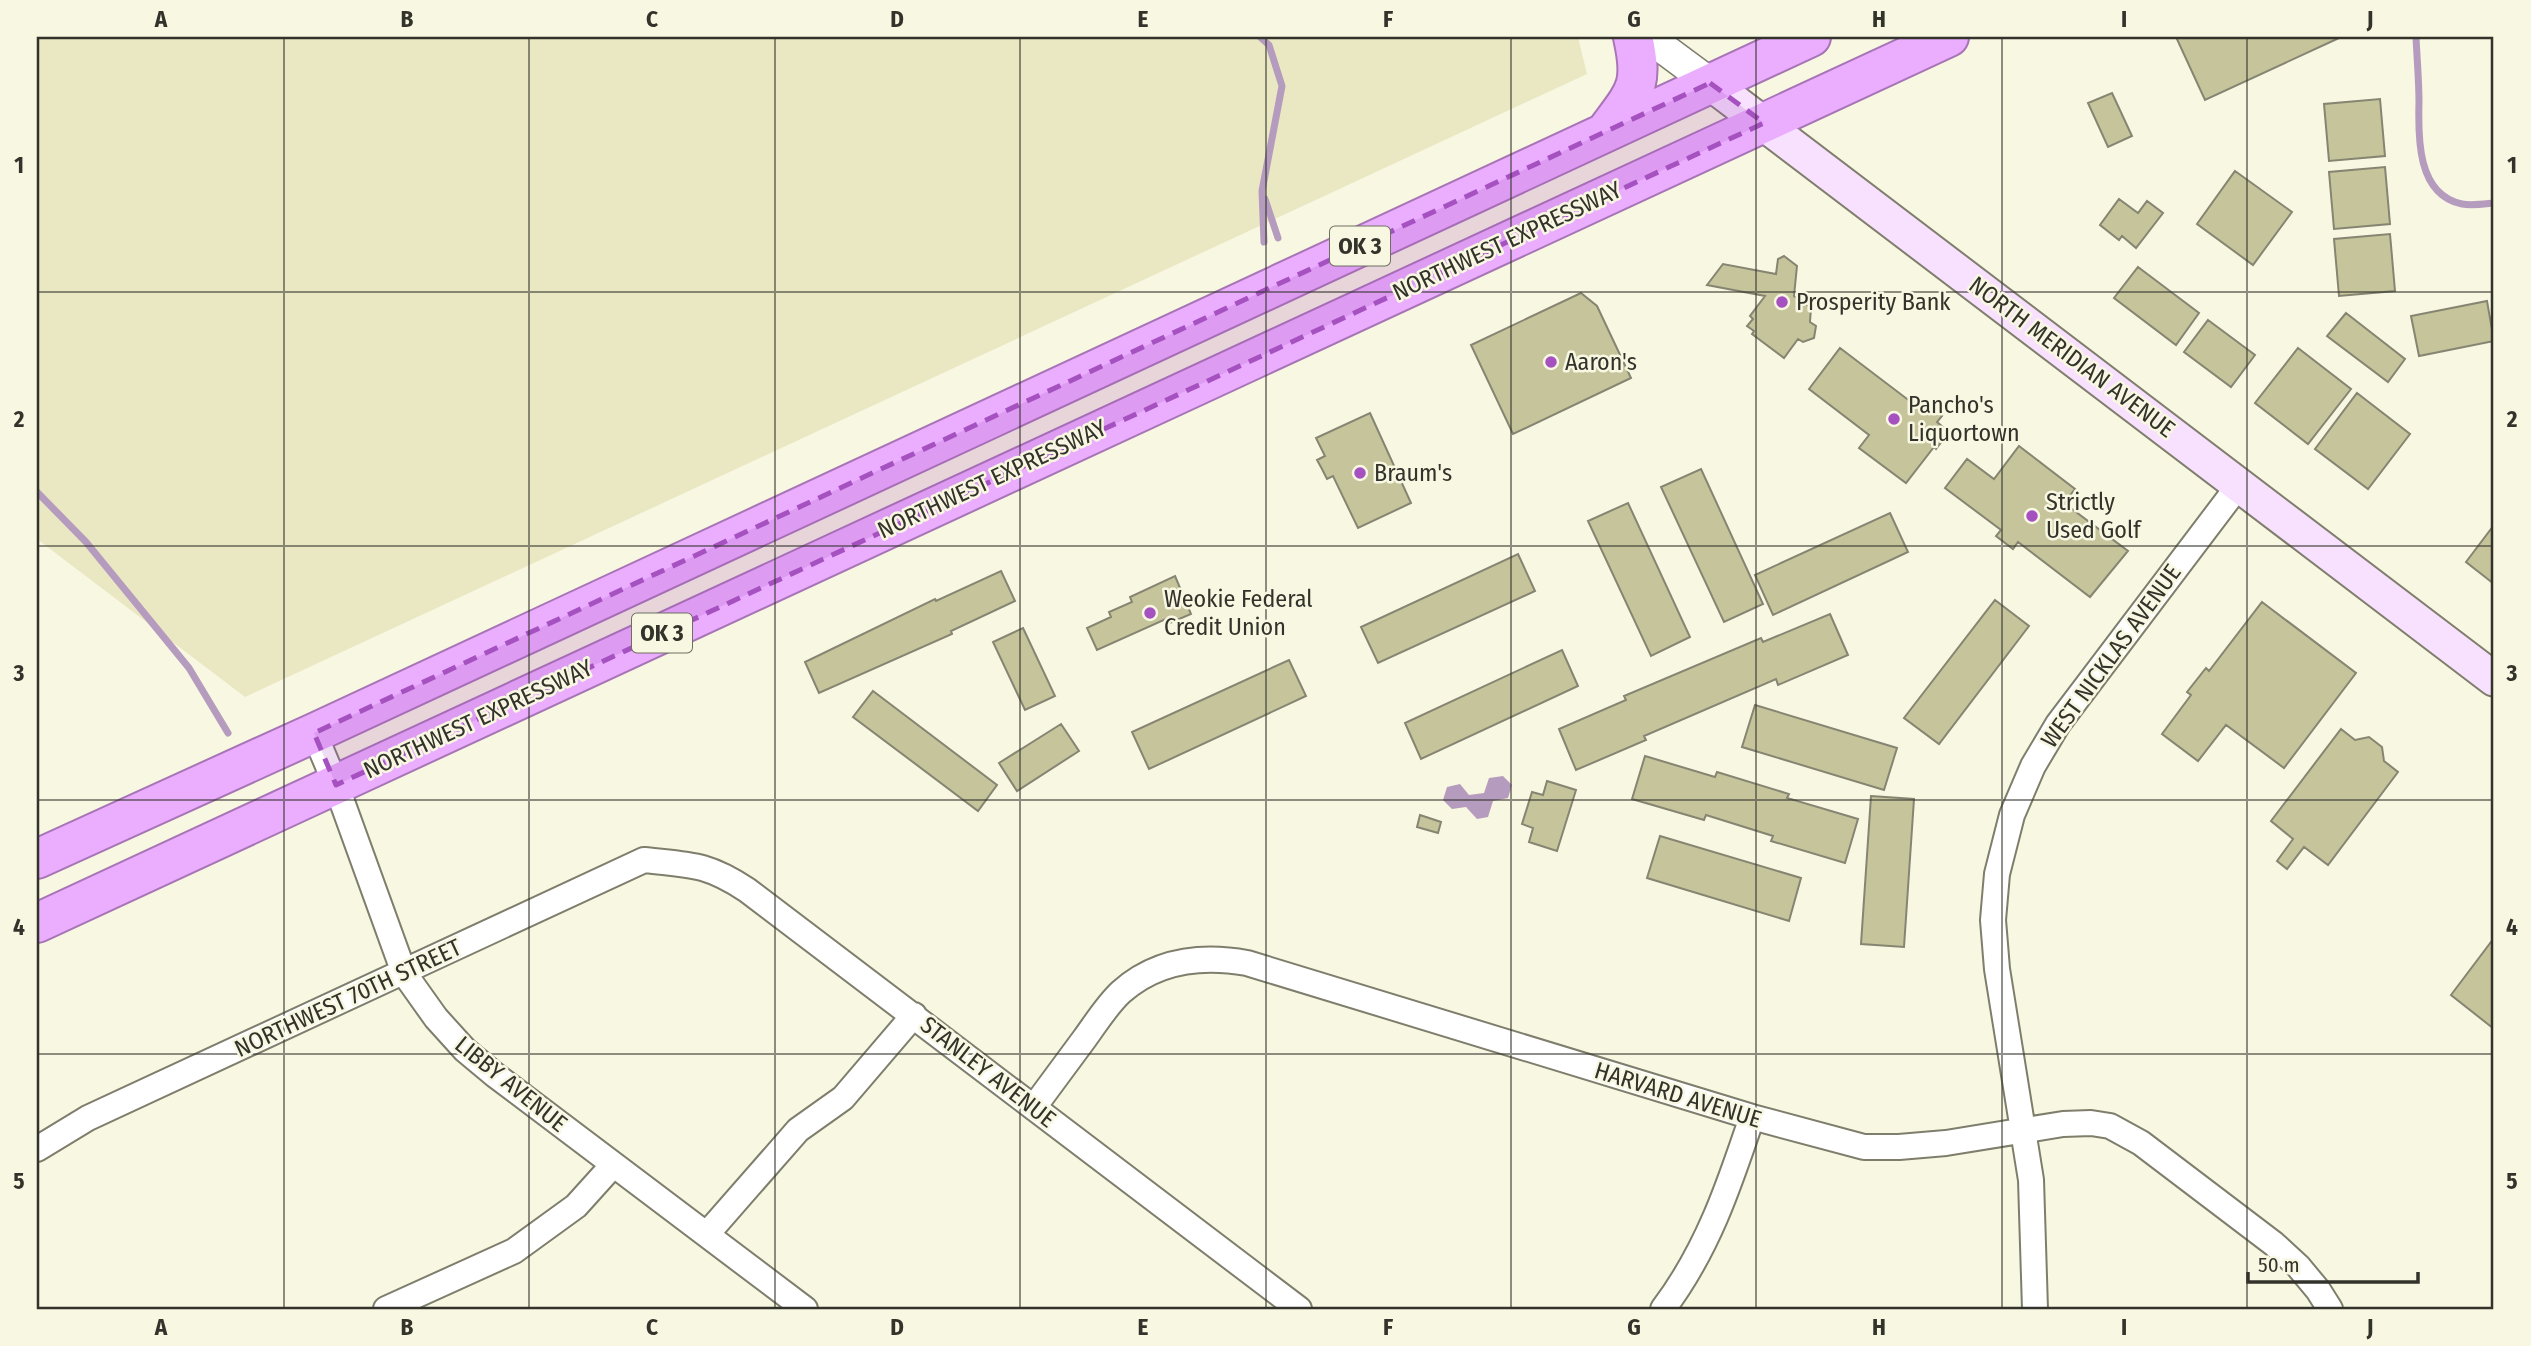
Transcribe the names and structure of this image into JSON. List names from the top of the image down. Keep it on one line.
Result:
{"streets":{"highway":["NORTHWEST EXPRESSWAY","OK 3"],"main road":["NORTH MERIDIAN AVENUE"],"street":["WEST NICKLAS AVENUE","NORTHWEST 70TH STREET","STANLEY AVENUE","LIBBY AVENUE","HARVARD AVENUE"]},"crossings":[["NORTHWEST EXPRESSWAY","NORTH MERIDIAN AVENUE"],["NORTHWEST EXPRESSWAY","LIBBY AVENUE"],["OK 3","NORTH MERIDIAN AVENUE"],["OK 3","LIBBY AVENUE"],["NORTH MERIDIAN AVENUE","WEST NICKLAS AVENUE"],["WEST NICKLAS AVENUE","HARVARD AVENUE"],["NORTHWEST 70TH STREET","STANLEY AVENUE"],["NORTHWEST 70TH STREET","LIBBY AVENUE"],["STANLEY AVENUE","HARVARD AVENUE"]],"places":["Prosperity Bank","Aaron's","Pancho's Liquortown","Braum's","Strictly Used Golf","Weokie Federal Credit Union"],"scale_bar":"50 m","grid":{"columns":["A","B","C","D","E","F","G","H","I","J"],"rows":["1","2","3","4","5"]}}
